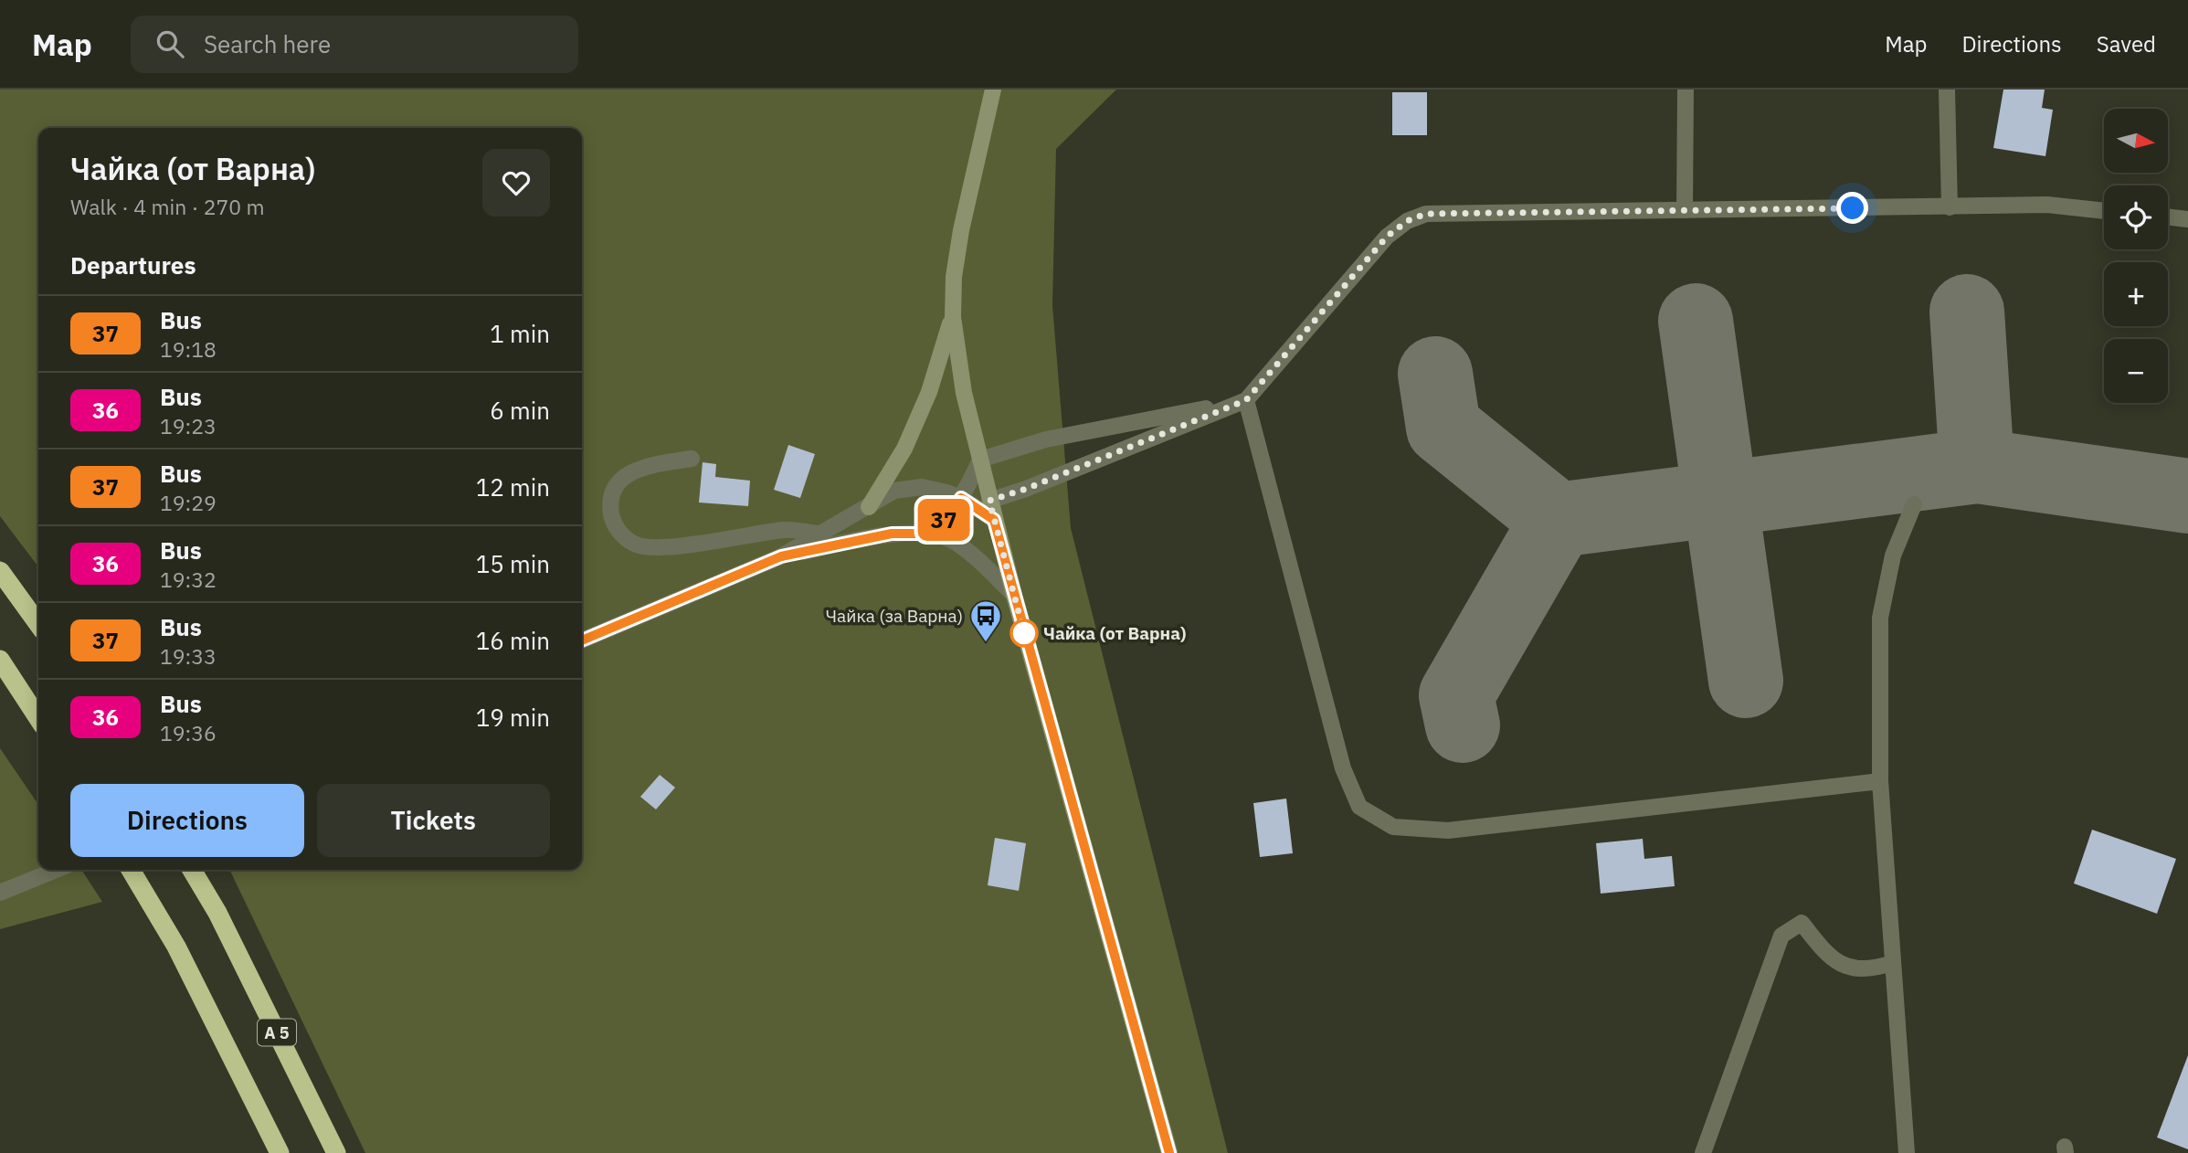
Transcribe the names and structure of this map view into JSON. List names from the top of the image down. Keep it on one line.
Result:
{"streets":{"highway":["A 5"]},"places":{"other":["Чайка (от Варна)"],"bus stop":["Чайка (за Варна)"]},"lines":["bus line 37"],"north":"right","page":{"header":"Map","search":"Search here","nav":["Map","Directions","Saved"],"on_map":"37","map_buttons":["+","−"],"heading":[["Чайка (от Варна)","Walk · 4 min · 270 m"],"Departures"],"list":[{"mark":"37","name":"Bus","note":"19:18","value":"1 min"},{"mark":"36","name":"Bus","note":"19:23","value":"6 min"},{"mark":"37","name":"Bus","note":"19:29","value":"12 min"},{"mark":"36","name":"Bus","note":"19:32","value":"15 min"},{"mark":"37","name":"Bus","note":"19:33","value":"16 min"},{"mark":"36","name":"Bus","note":"19:36","value":"19 min"}],"buttons":["Directions","Tickets"]}}
